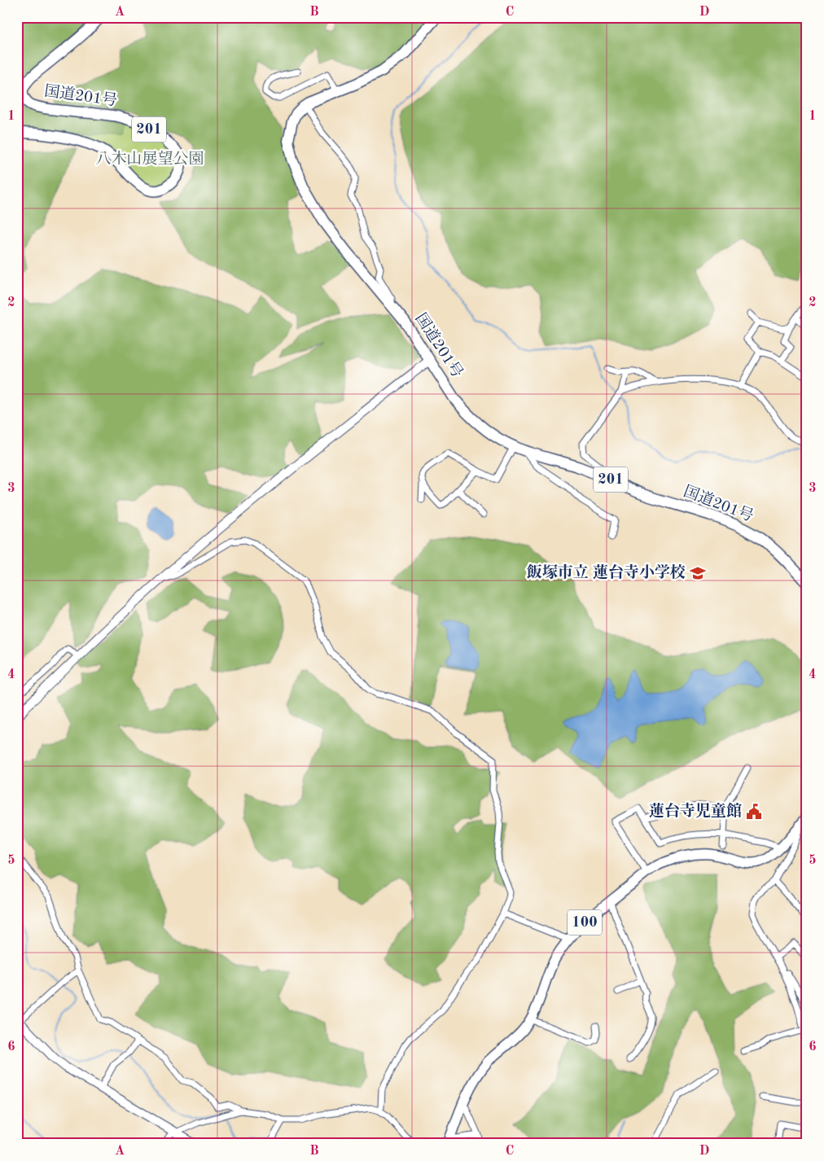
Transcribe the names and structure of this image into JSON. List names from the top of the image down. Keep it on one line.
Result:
{"streets":{"highway":["国道201号","201"],"main road":["100"]},"parks":["八木山展望公園"],"places":{"school or university":["飯塚市立 蓮台寺小学校"],"public building":["蓮台寺児童館"]},"grid":{"columns":["A","B","C","D"],"rows":["1","2","3","4","5","6"]}}
